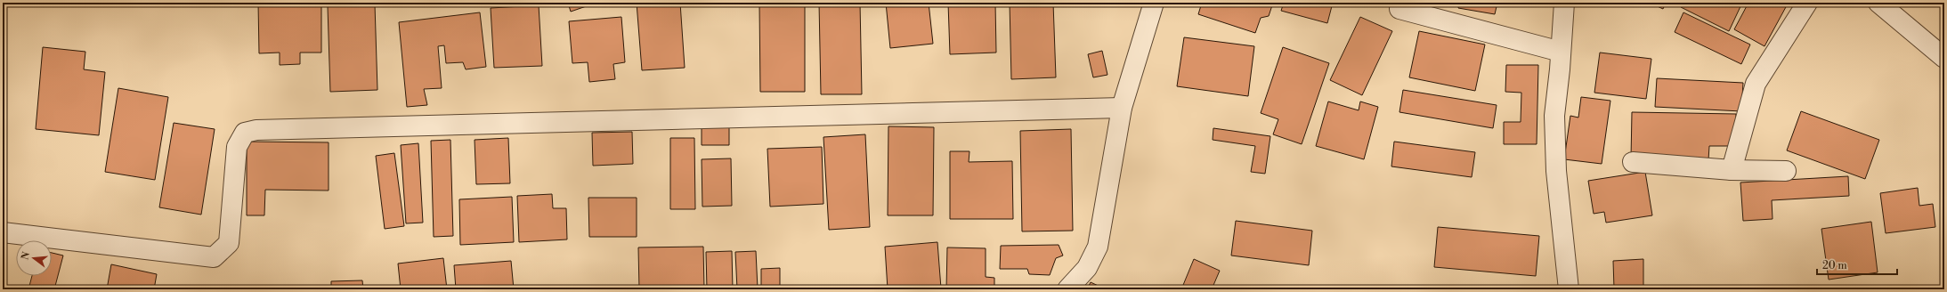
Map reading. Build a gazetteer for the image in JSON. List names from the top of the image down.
{
  "scale_bar": "20 m",
  "north": "left"
}
